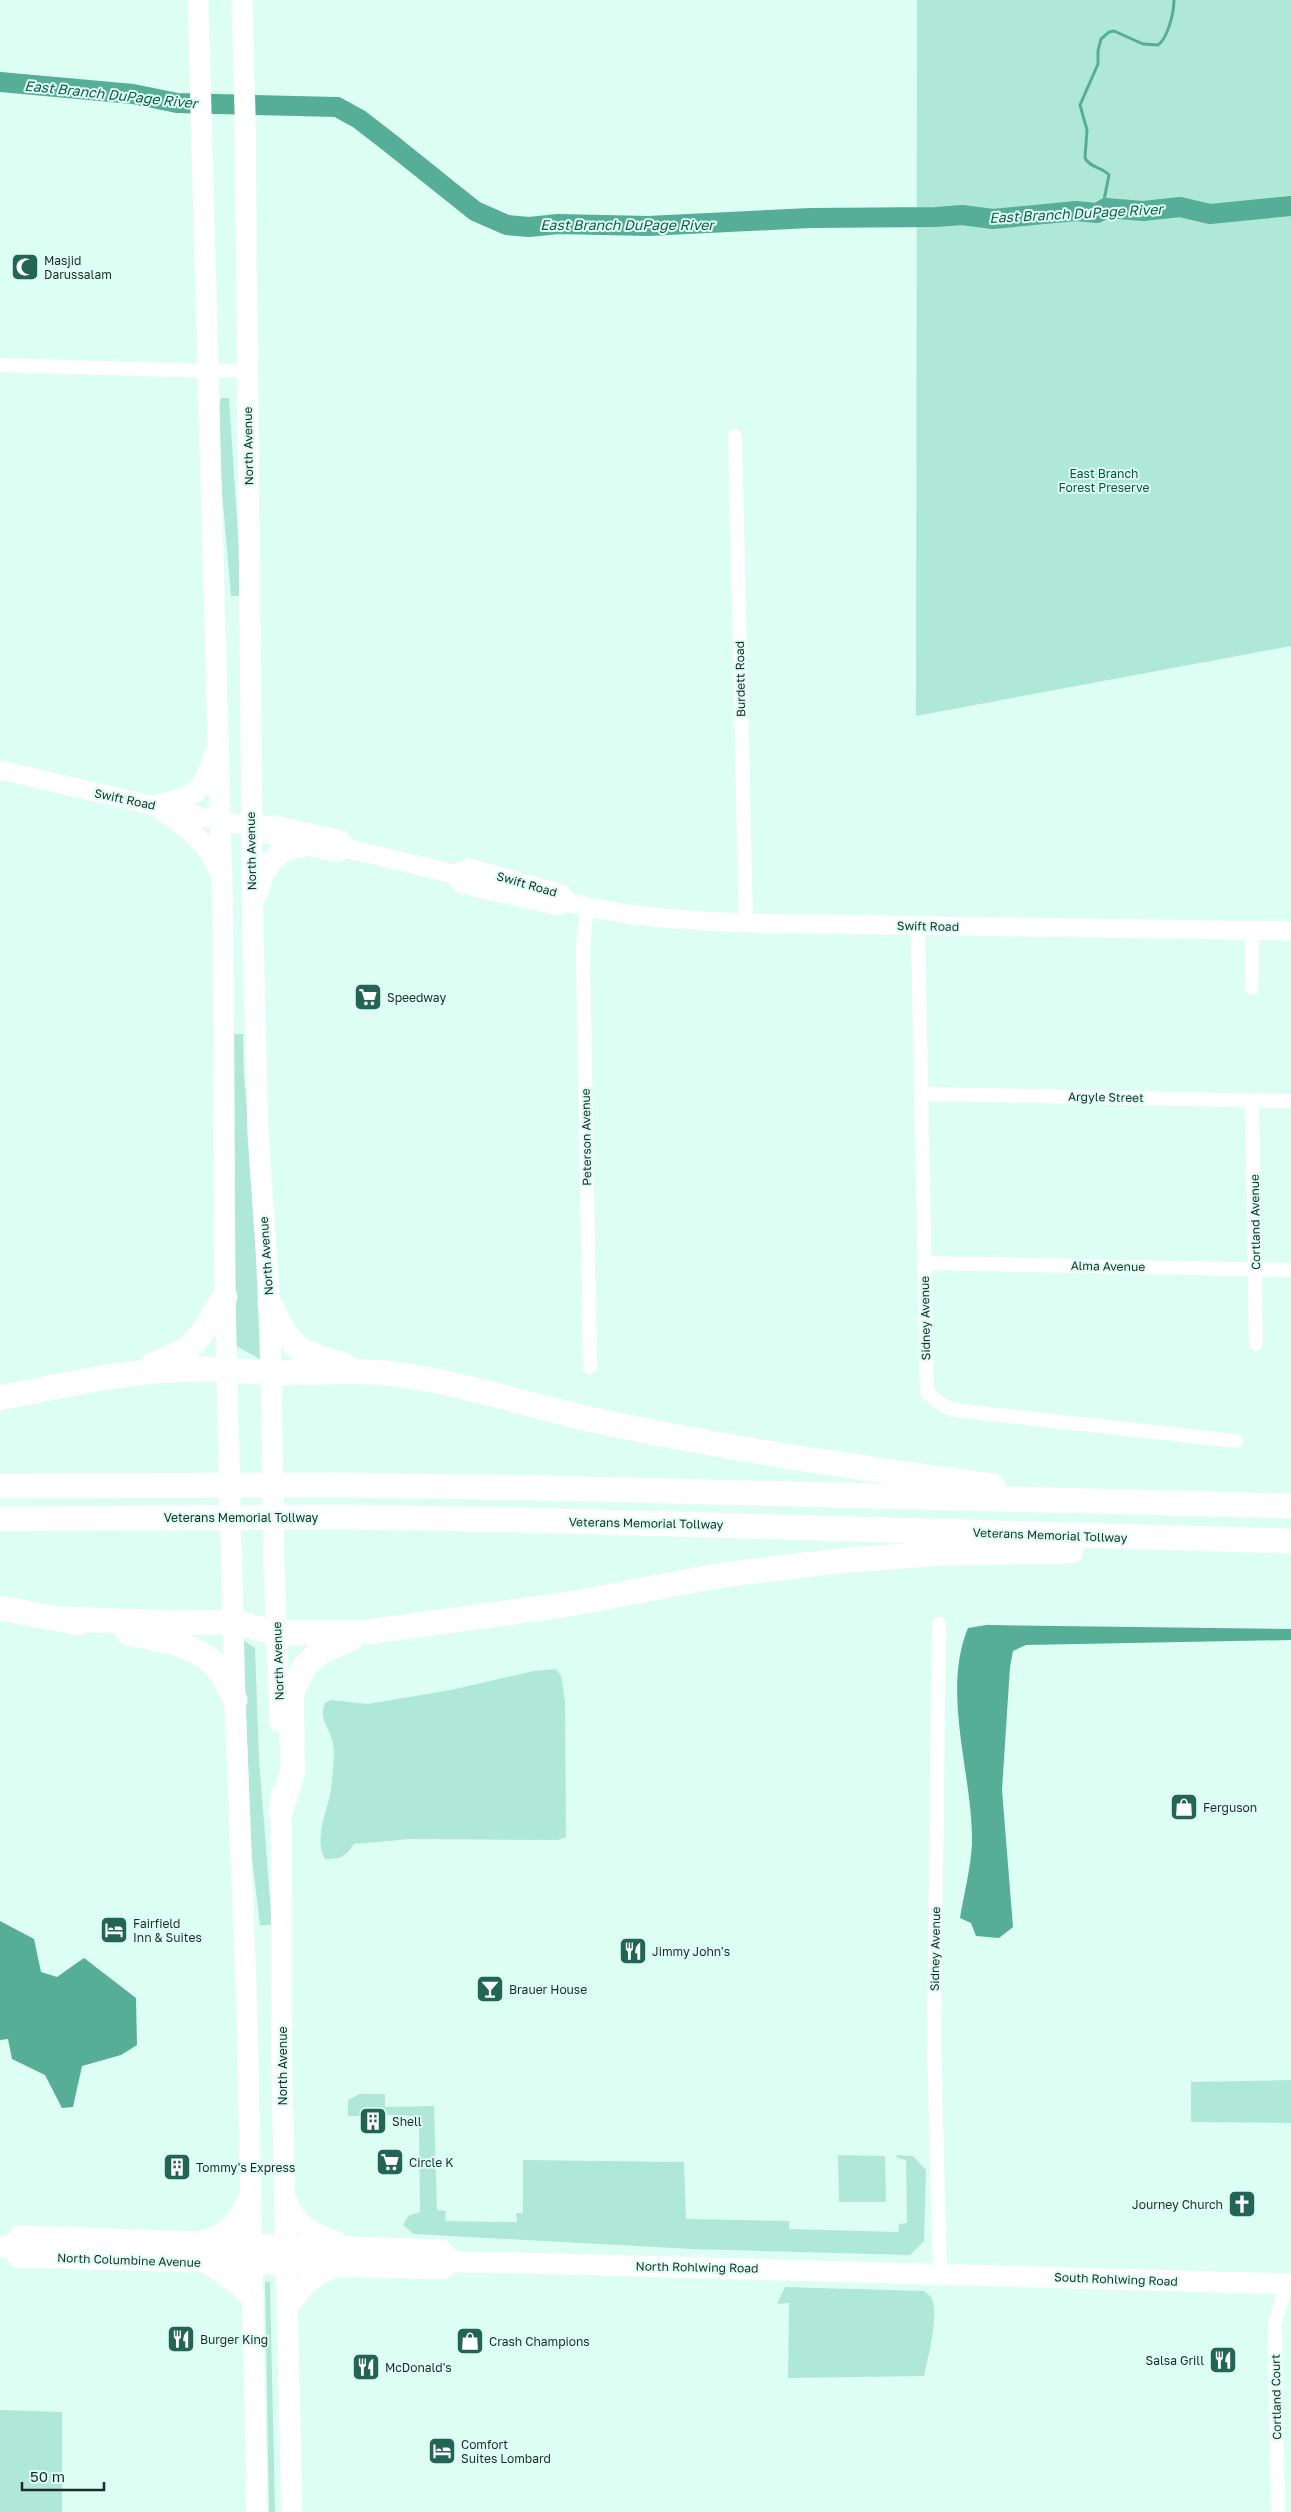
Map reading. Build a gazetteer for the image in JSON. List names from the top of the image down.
{
  "streets": {
    "highway": ["Veterans Memorial Tollway"],
    "main road": [
      "North Avenue",
      "North Columbine Avenue",
      "North Rohlwing Road",
      "South Rohlwing Road"
    ],
    "street": [
      "Burdett Road",
      "Swift Road",
      "Argyle Street",
      "Peterson Avenue",
      "Cortland Avenue",
      "Alma Avenue",
      "Sidney Avenue",
      "Cortland Court"
    ]
  },
  "crossings": [
    ["North Avenue", "Swift Road"],
    ["North Avenue", "North Rohlwing Road"],
    ["Burdett Road", "Swift Road"],
    ["Swift Road", "Peterson Avenue"],
    ["Swift Road", "Sidney Avenue"],
    ["Argyle Street", "Cortland Avenue"],
    ["Argyle Street", "Sidney Avenue"],
    ["Cortland Avenue", "Alma Avenue"],
    ["Alma Avenue", "Sidney Avenue"],
    ["Sidney Avenue", "North Rohlwing Road"],
    ["Sidney Avenue", "South Rohlwing Road"],
    ["North Rohlwing Road", "South Rohlwing Road"],
    ["South Rohlwing Road", "Cortland Court"]
  ],
  "water": ["East Branch DuPage River"],
  "parks": ["East Branch Forest Preserve"],
  "places": {
    "mosque": ["Masjid Darussalam"],
    "supermarket": ["Speedway", "Circle K"],
    "shop": ["Ferguson", "Crash Champions"],
    "hotel": ["Fairfield Inn & Suites", "Comfort Suites Lombard"],
    "restaurant": [
      "Jimmy John's",
      "Burger King",
      "Salsa Grill",
      "McDonald's"
    ],
    "bar": ["Brauer House"],
    "building": ["Shell", "Tommy's Express"],
    "church": ["Journey Church"]
  },
  "scale_bar": "50 m"
}
